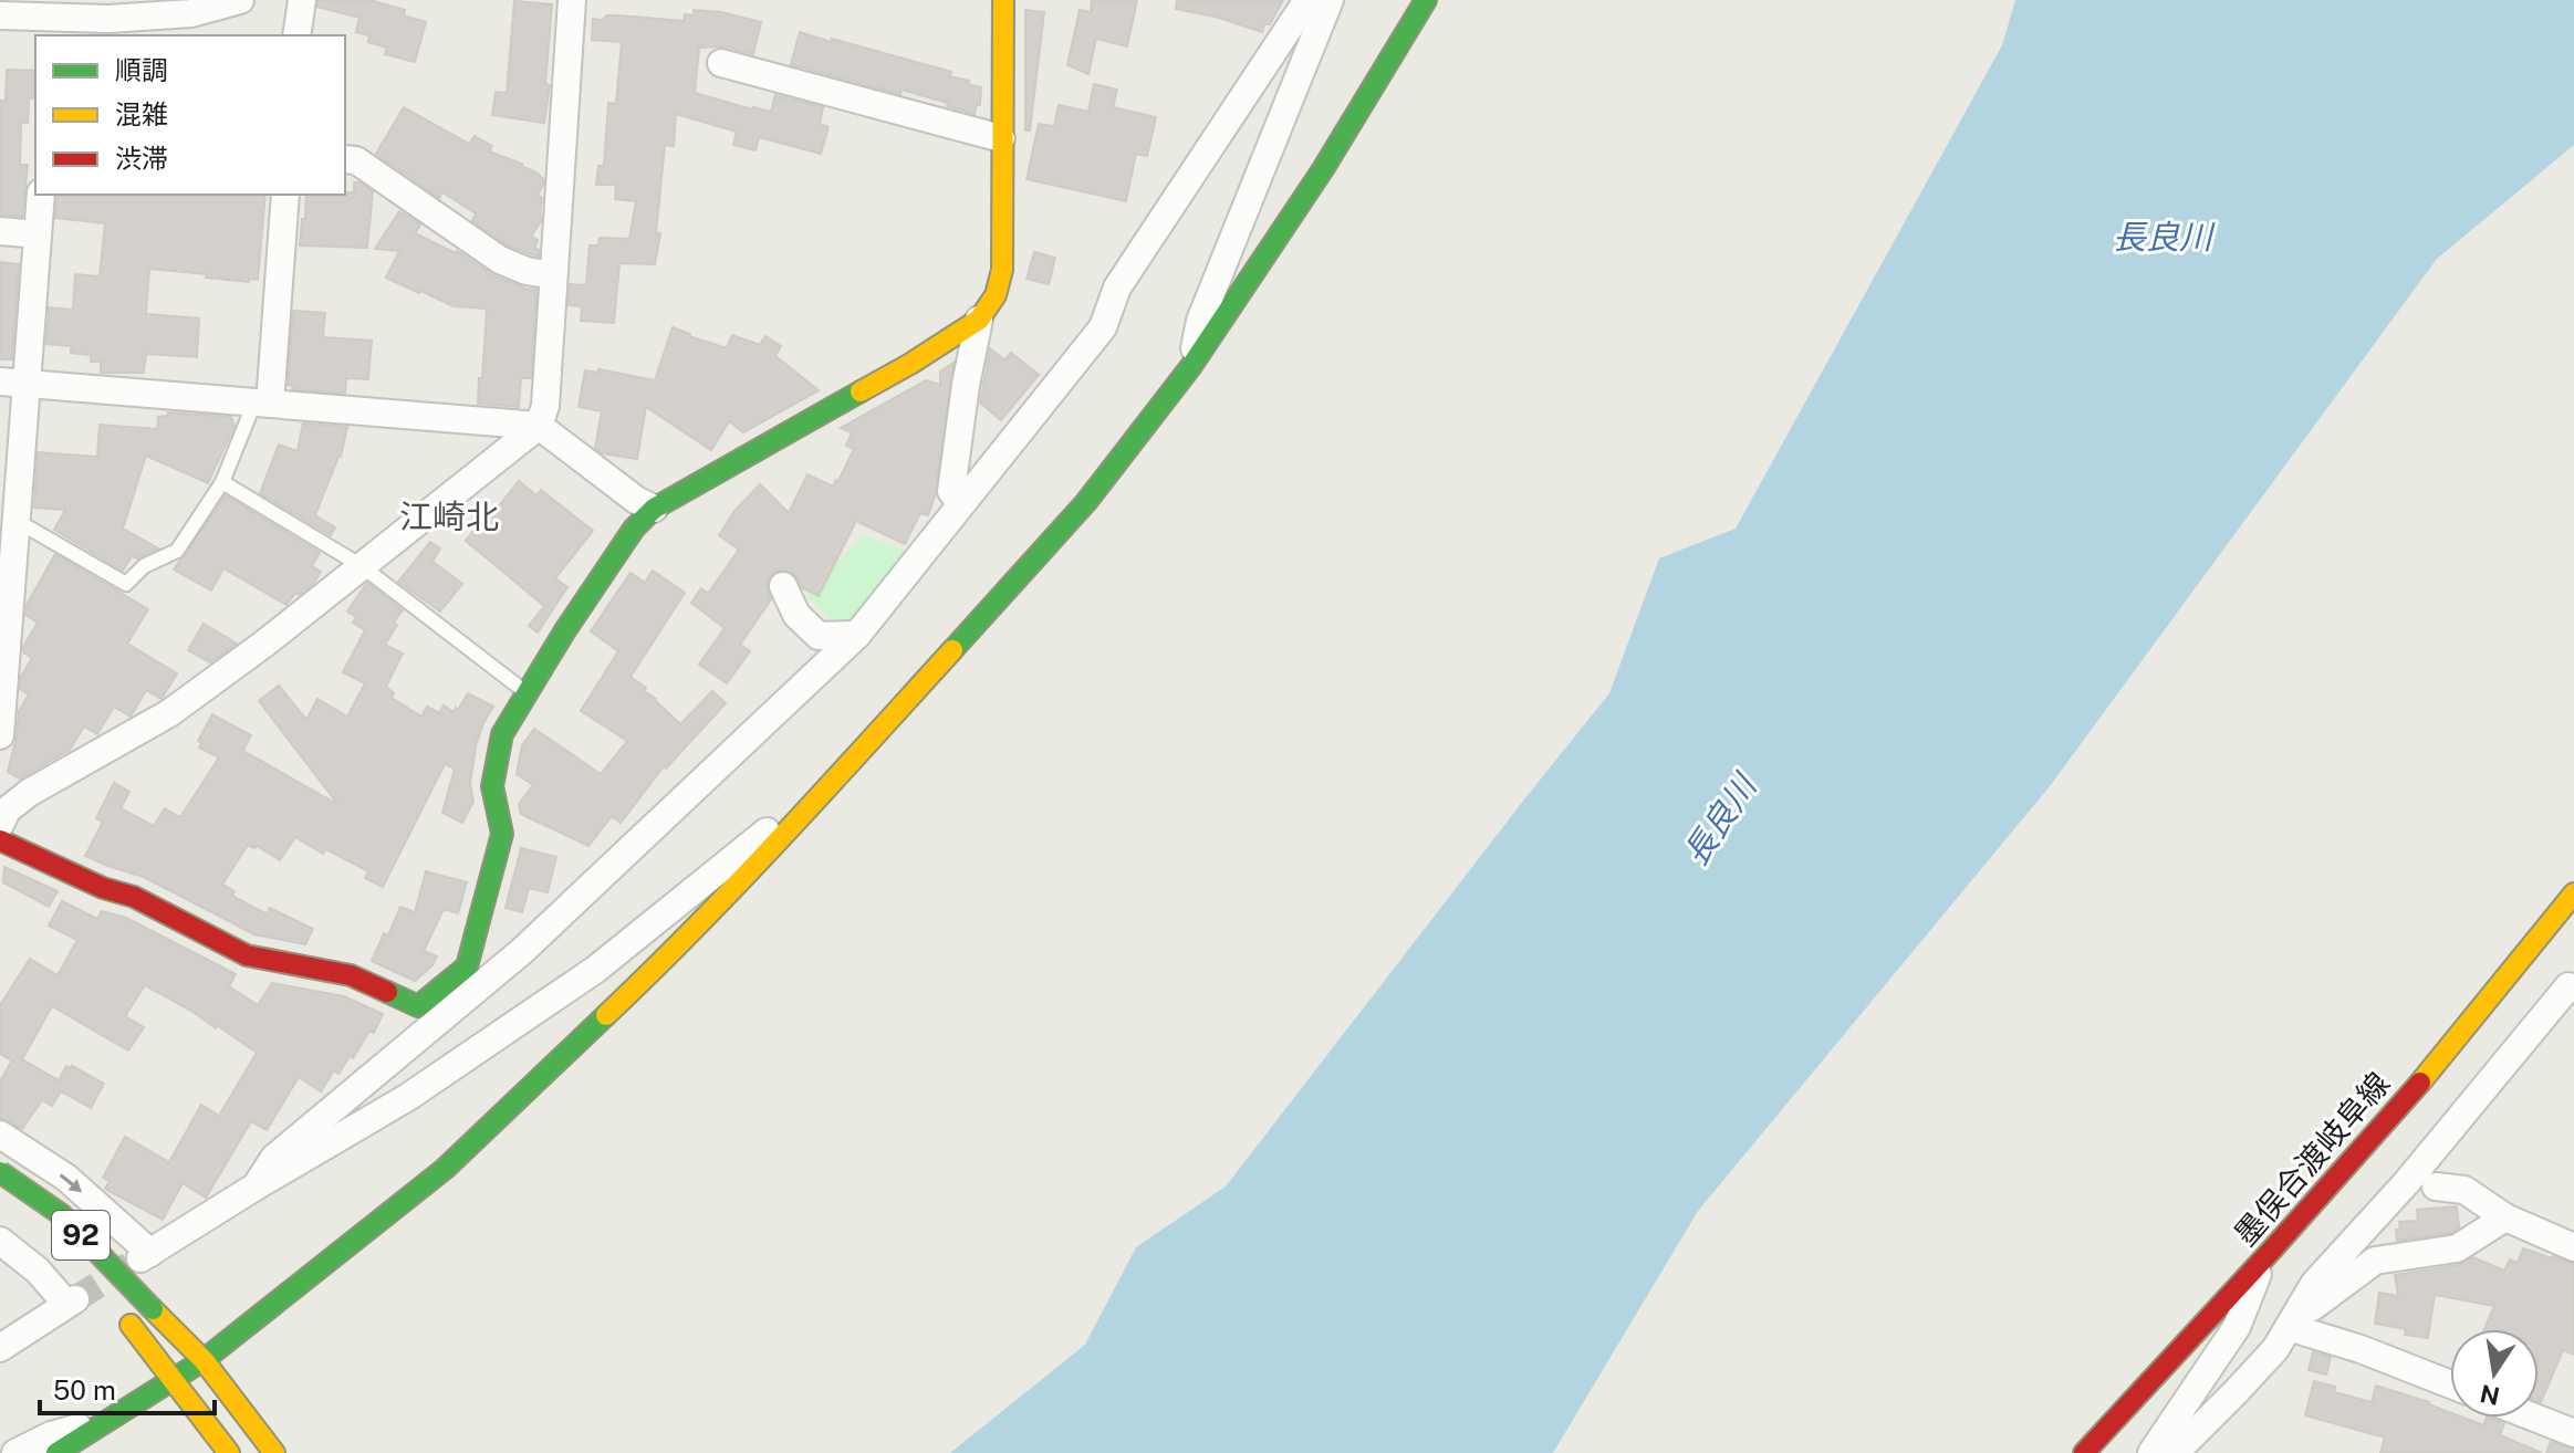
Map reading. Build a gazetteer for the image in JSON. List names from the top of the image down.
{
  "streets": {
    "street": ["墨俣合渡岐阜線", "92"]
  },
  "districts": ["江崎北"],
  "water": ["長良川"],
  "legend": ["順調", "混雑", "渋滞"],
  "scale_bar": "50 m",
  "north": "bottom"
}
